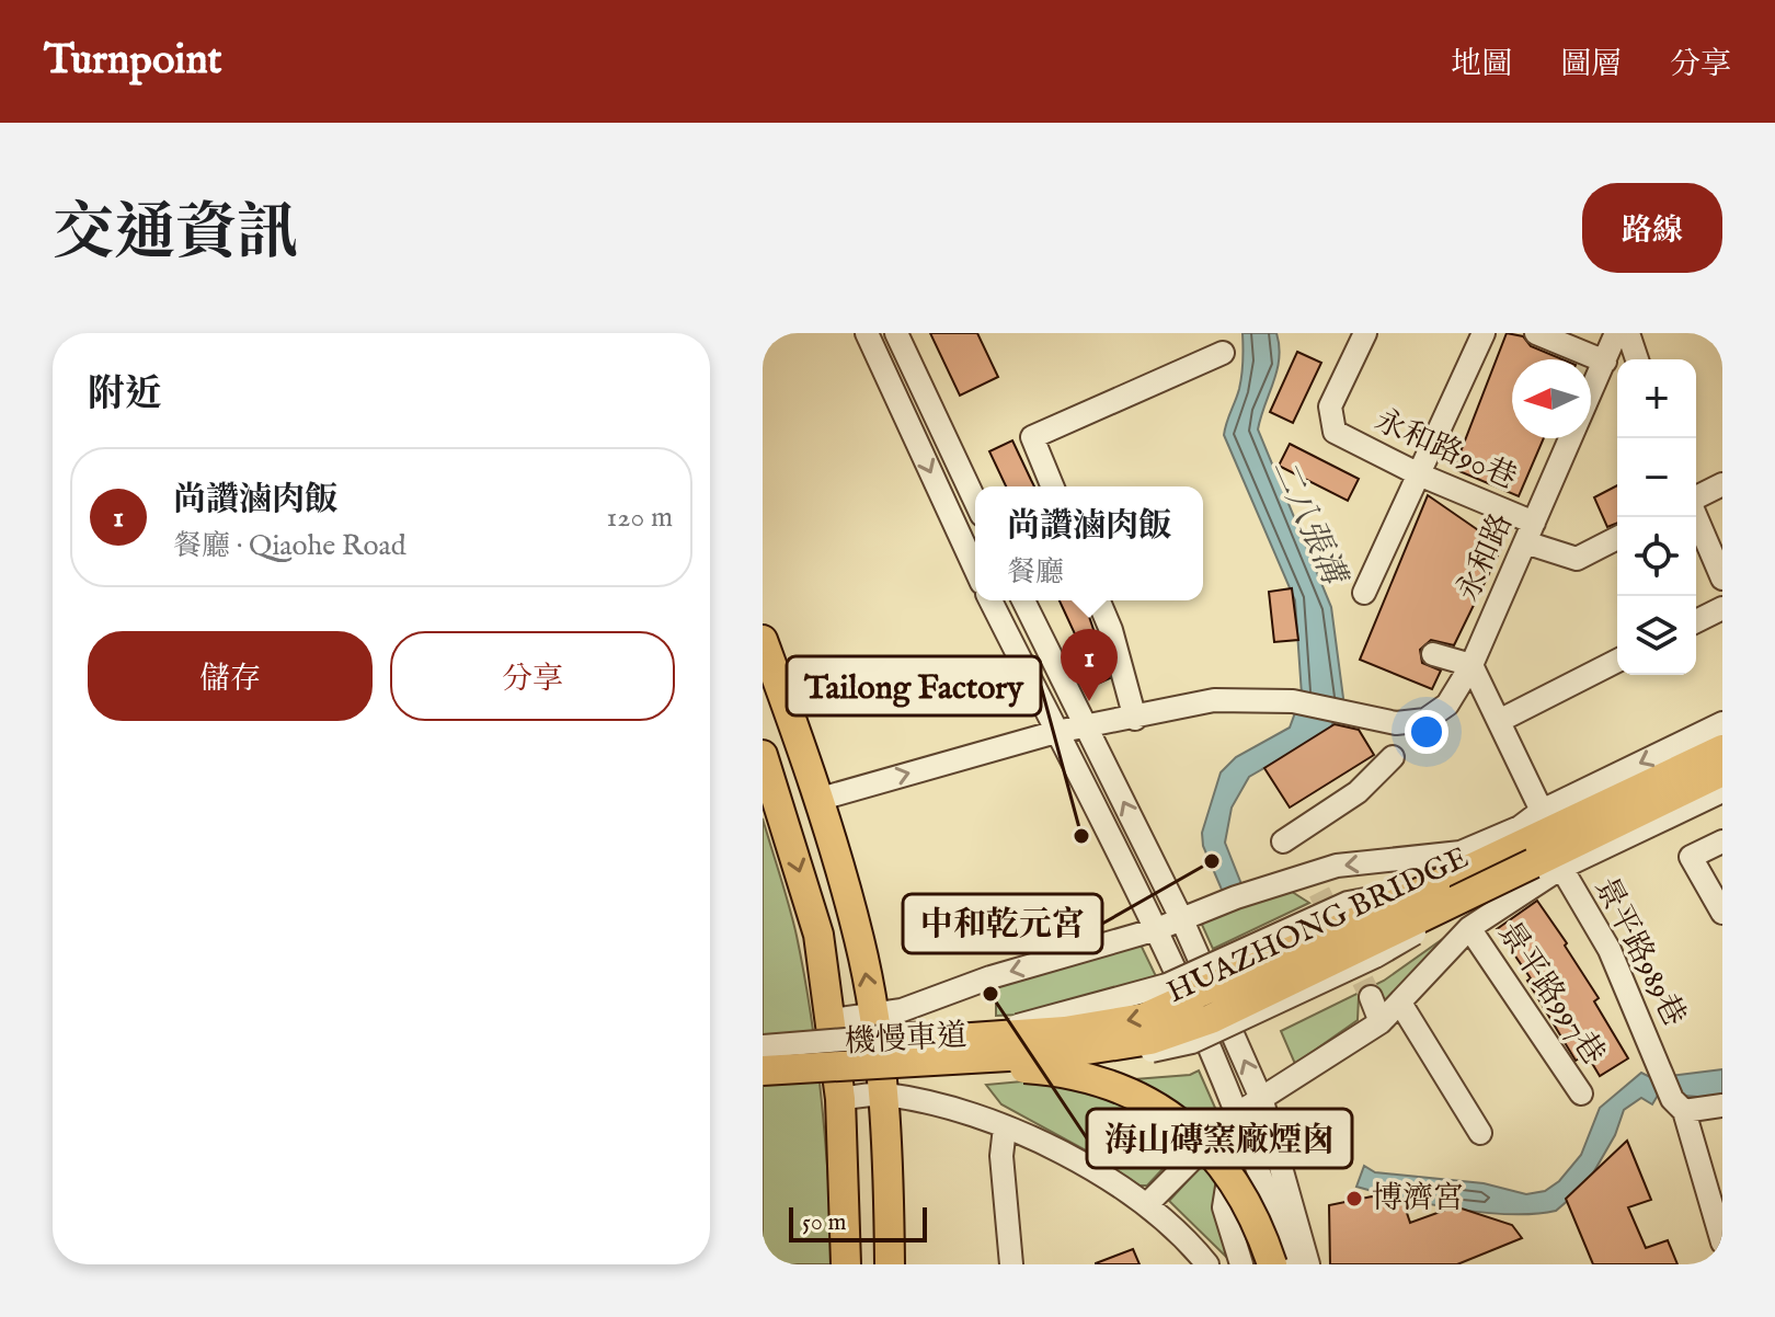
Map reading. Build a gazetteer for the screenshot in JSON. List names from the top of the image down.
{
  "streets": {
    "main road": ["HUAZHONG BRIDGE"],
    "street": [
      "永和路90巷",
      "永和路",
      "景平路989巷",
      "景平路997巷",
      "機慢車道"
    ]
  },
  "crossings": [
    ["永和路90巷", "永和路"],
    ["HUAZHONG BRIDGE", "景平路989巷"],
    ["HUAZHONG BRIDGE", "機慢車道"],
    ["景平路989巷", "機慢車道"]
  ],
  "water": ["二八張溝"],
  "places": [
    "Tailong Factory",
    "中和乾元宮",
    "海山磚窯廠煙囪",
    "博濟宮"
  ],
  "scale_bar": "50 m",
  "north": "left",
  "page": {
    "header": "Turnpoint",
    "nav": ["地圖", "圖層", "分享"],
    "title": "交通資訊",
    "buttons": [
      "路線",
      ["儲存", "分享"]
    ],
    "heading": "附近",
    "map_buttons": ["+", "−"],
    "list": [
      {
        "mark": "1",
        "name": "尚讚滷肉飯",
        "note": "餐廳 · Qiaohe Road",
        "value": "120 m"
      }
    ],
    "popup": ["尚讚滷肉飯", "餐廳"],
    "pins": "1",
    "scale": "50 m"
  }
}
